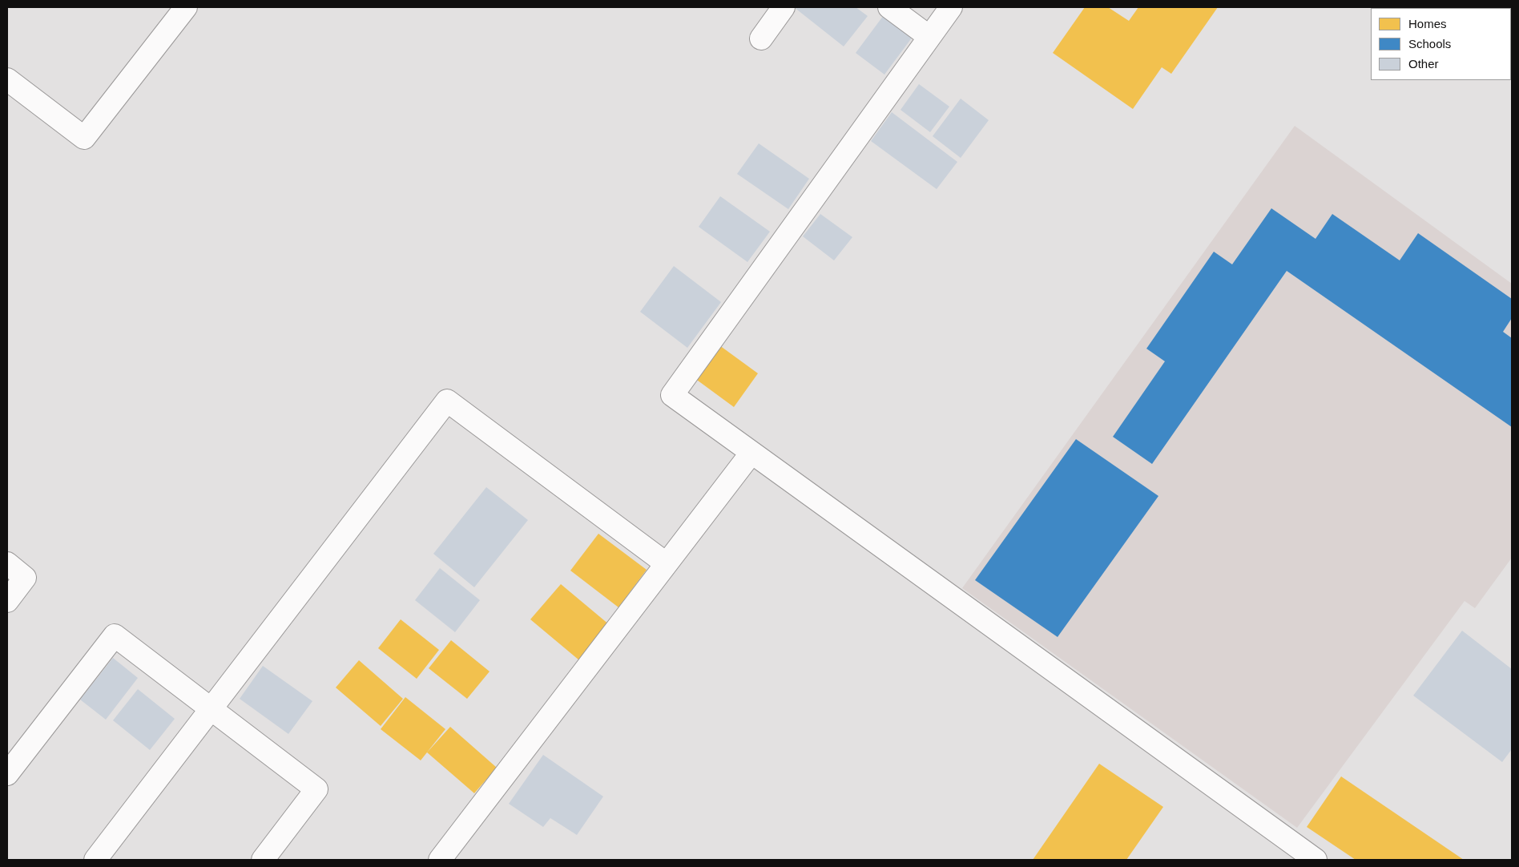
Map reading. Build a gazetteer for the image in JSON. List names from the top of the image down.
{
  "legend": ["Homes", "Schools", "Other"]
}
